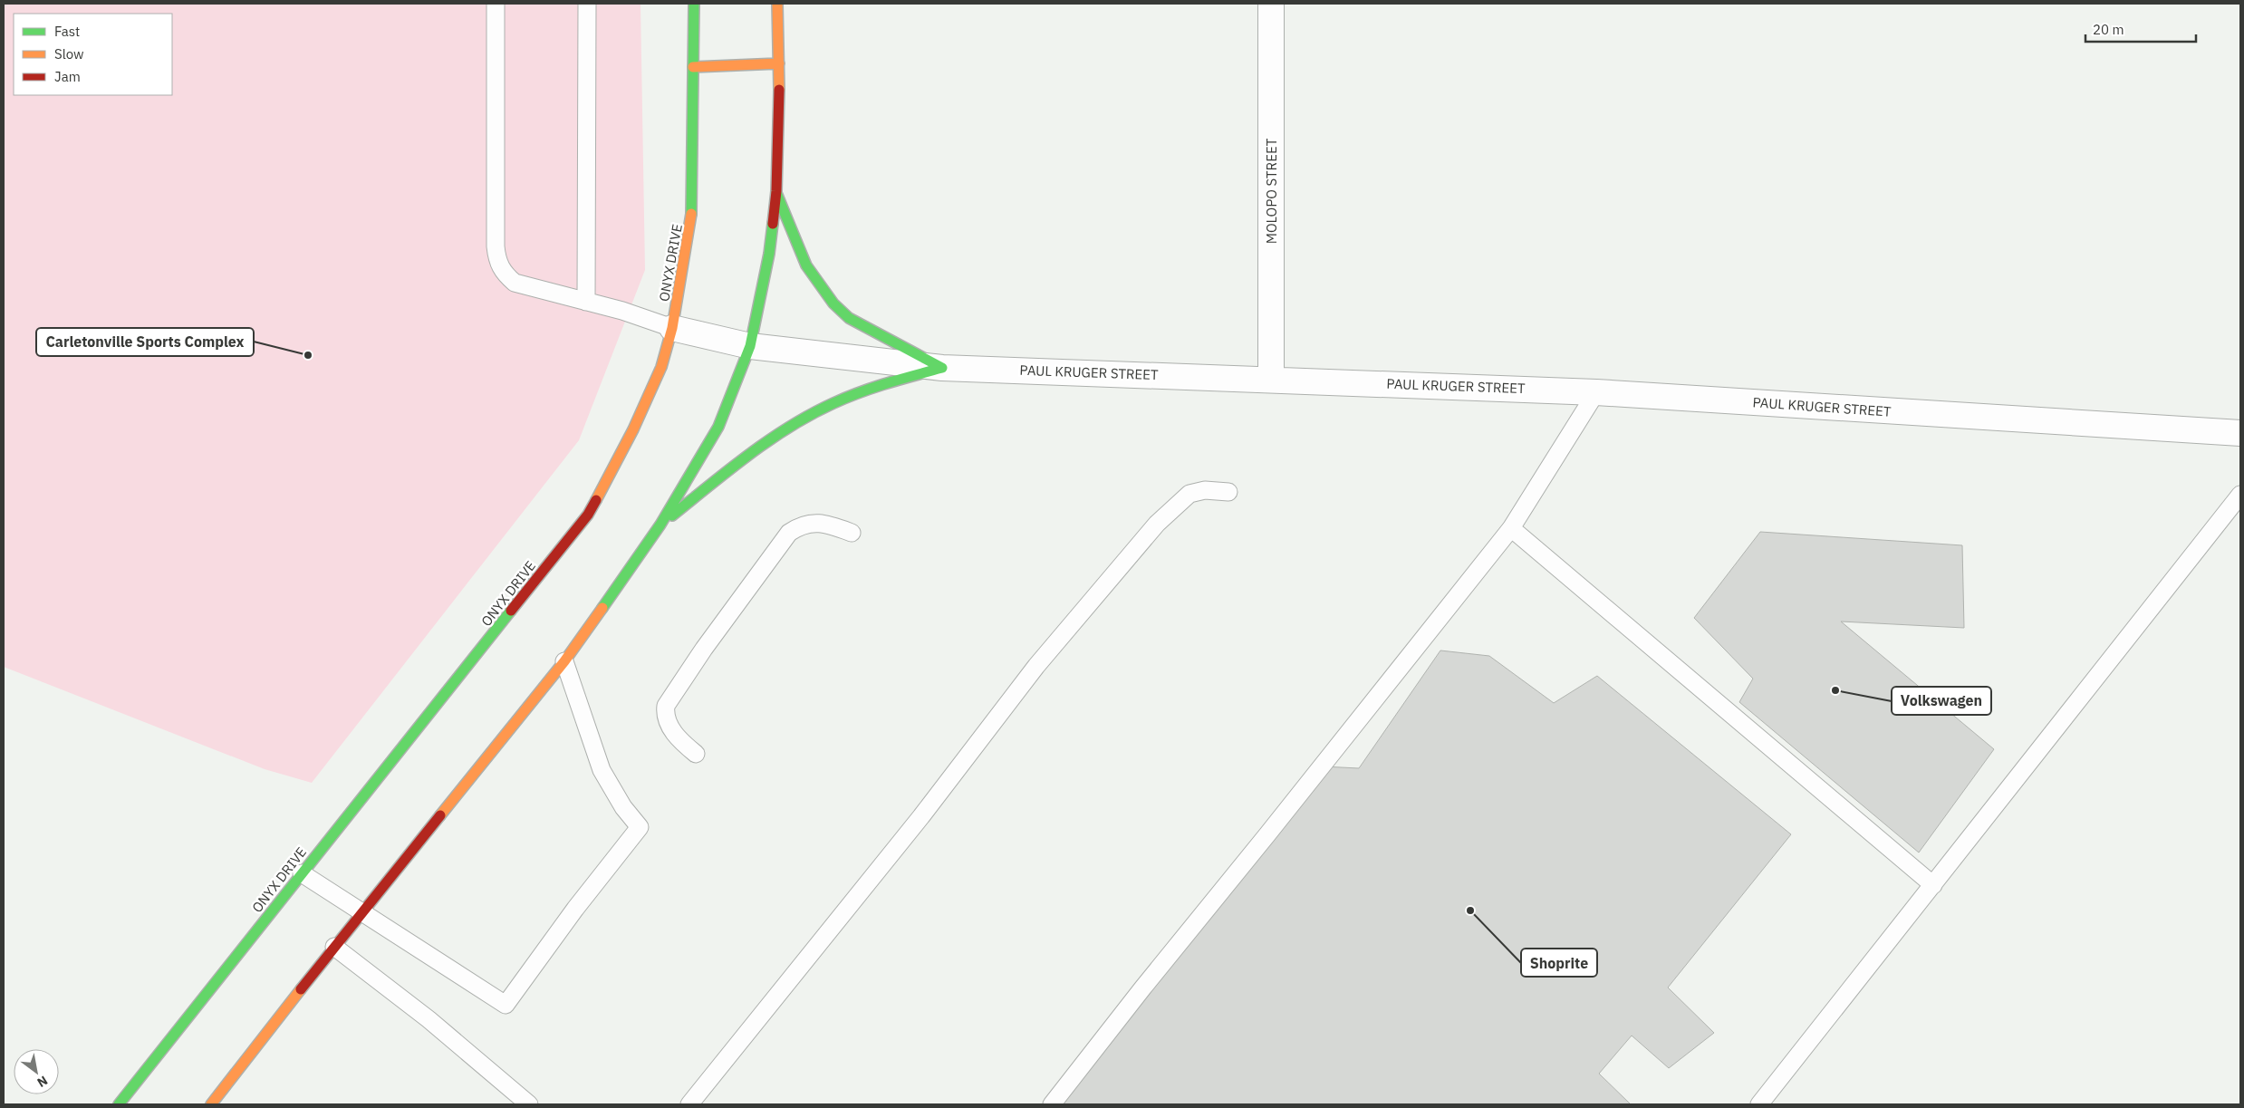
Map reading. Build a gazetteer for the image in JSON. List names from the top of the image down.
{
  "streets": {
    "street": ["MOLOPO STREET", "ONYX DRIVE", "PAUL KRUGER STREET"]
  },
  "crossings": [
    ["MOLOPO STREET", "PAUL KRUGER STREET"],
    ["ONYX DRIVE", "PAUL KRUGER STREET"]
  ],
  "places": ["Carletonville Sports Complex", "Volkswagen", "Shoprite"],
  "legend": ["Fast", "Slow", "Jam"],
  "scale_bar": "20 m",
  "north": "bottom right"
}
